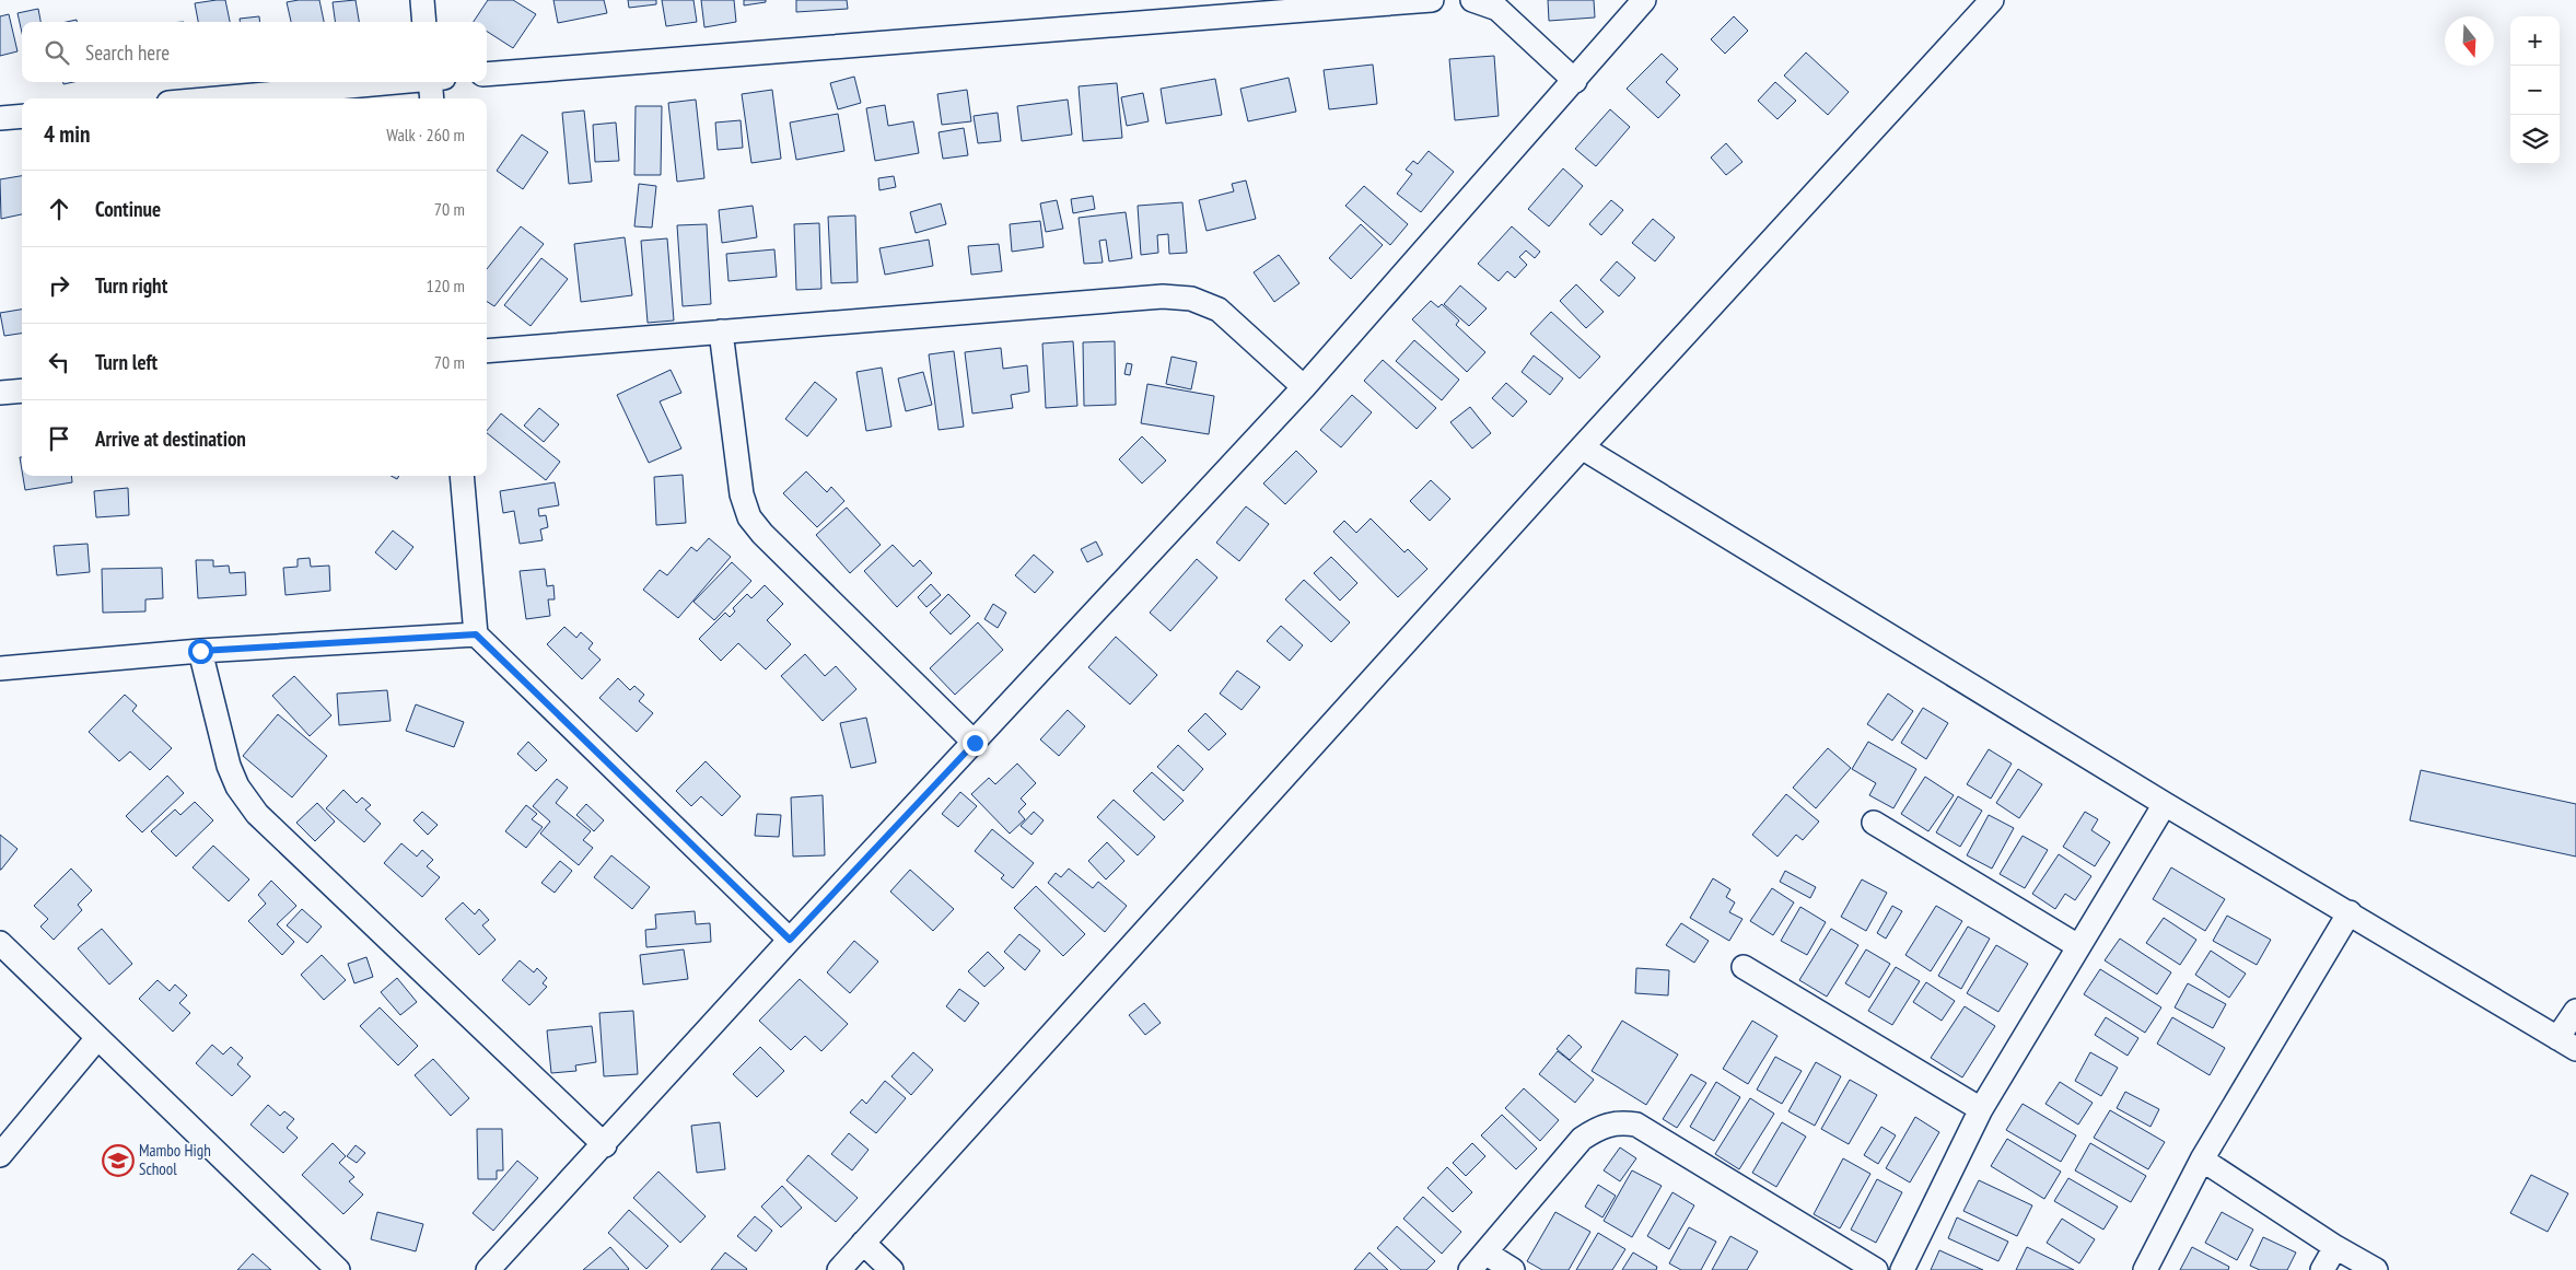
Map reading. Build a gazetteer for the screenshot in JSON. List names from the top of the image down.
{
  "places": {
    "school or university": ["Mambo High School"]
  },
  "north": "bottom",
  "page": {
    "map_buttons": ["+", "−"],
    "search": "Search here",
    "heading": ["4 min", "Walk · 260 m"],
    "list": [
      ["Continue", "70 m"],
      ["Turn right", "120 m"],
      ["Turn left", "70 m"],
      "Arrive at destination"
    ]
  }
}
